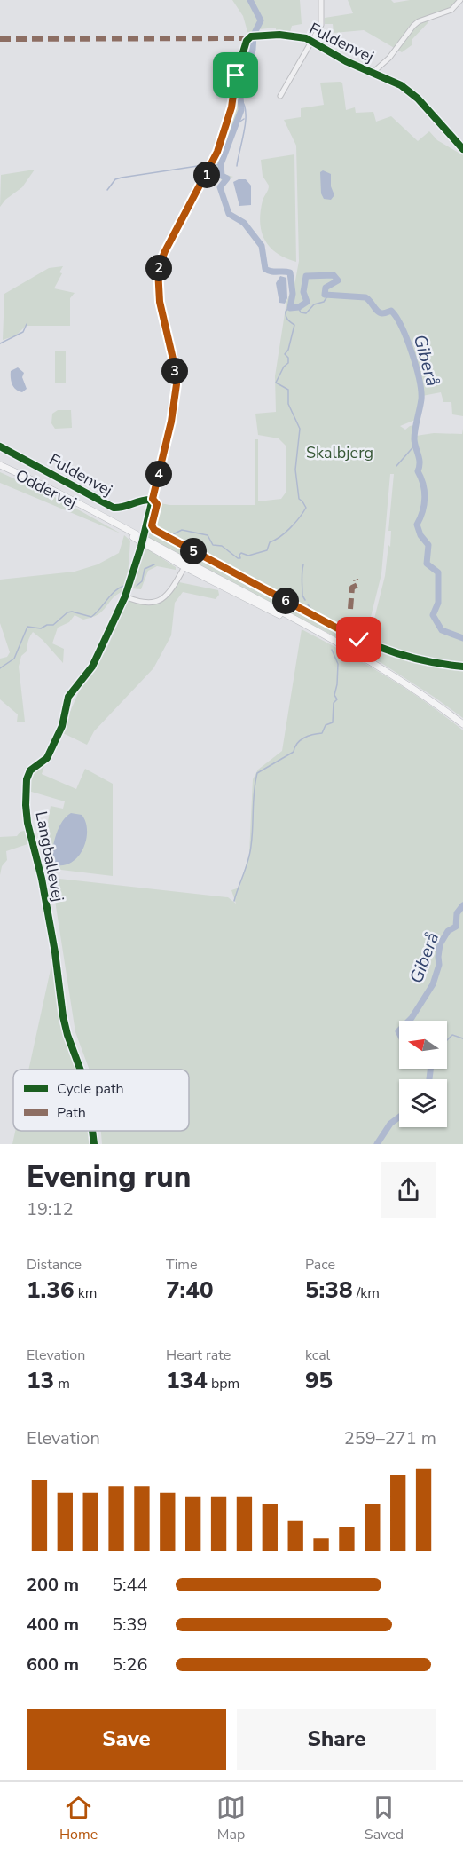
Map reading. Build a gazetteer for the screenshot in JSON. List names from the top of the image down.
{
  "streets": {
    "main road": ["Oddervej"],
    "street": ["Fuldenvej", "Langballevej"]
  },
  "water": ["Giberå"],
  "parks": ["Skalbjerg"],
  "legend": ["Cycle path", "Path"],
  "north": "left",
  "page": {
    "pins": [
      "1",
      "2",
      "3",
      "4",
      "5",
      "6"
    ],
    "heading": ["Evening run", "19:12"],
    "stats": [
      ["Distance", "1.36 km"],
      ["Time", "7:40"],
      ["Pace", "5:38 /km"],
      ["Elevation", "13 m"],
      ["Heart rate", "134 bpm"],
      ["kcal", "95"]
    ],
    "chart": ["Elevation", "259–271 m"],
    "list": [
      {
        "name": "200 m",
        "note": "5:44"
      },
      {
        "name": "400 m",
        "note": "5:39"
      },
      {
        "name": "600 m",
        "note": "5:26"
      }
    ],
    "buttons": ["Save", "Share"],
    "tabs": ["Home", "Map", "Saved"]
  }
}
